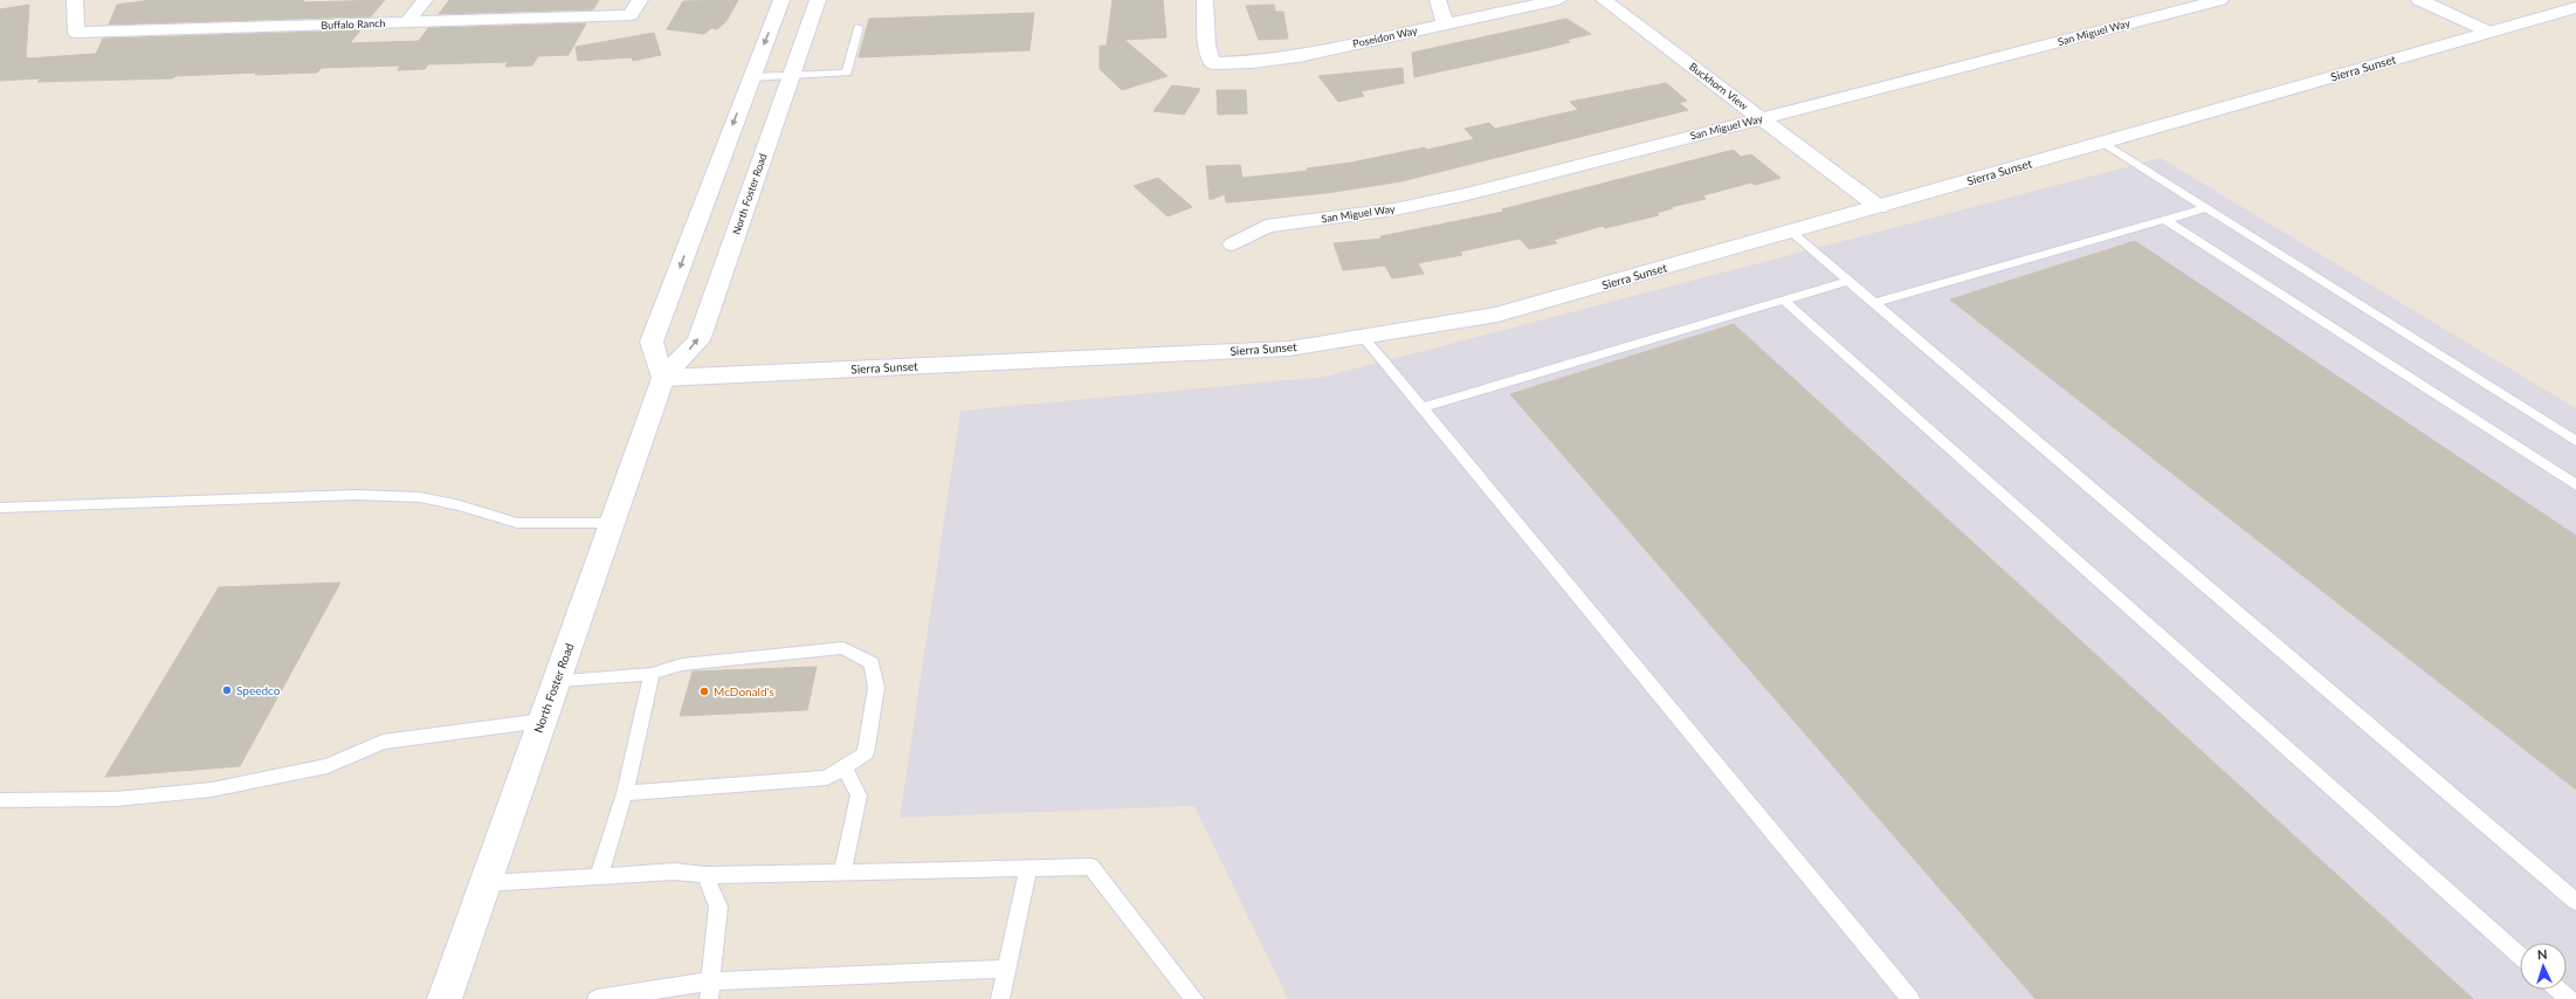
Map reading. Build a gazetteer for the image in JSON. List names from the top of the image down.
{
  "streets": {
    "street": [
      "Buffalo Ranch",
      "San Miguel Way",
      "Poseidon Way",
      "Sierra Sunset",
      "Buckhorn View",
      "North Foster Road"
    ]
  },
  "crossings": [
    ["San Miguel Way", "Buckhorn View"],
    ["Sierra Sunset", "Buckhorn View"],
    ["Sierra Sunset", "North Foster Road"]
  ],
  "places": ["Speedco", "McDonald's"],
  "north": "top"
}
